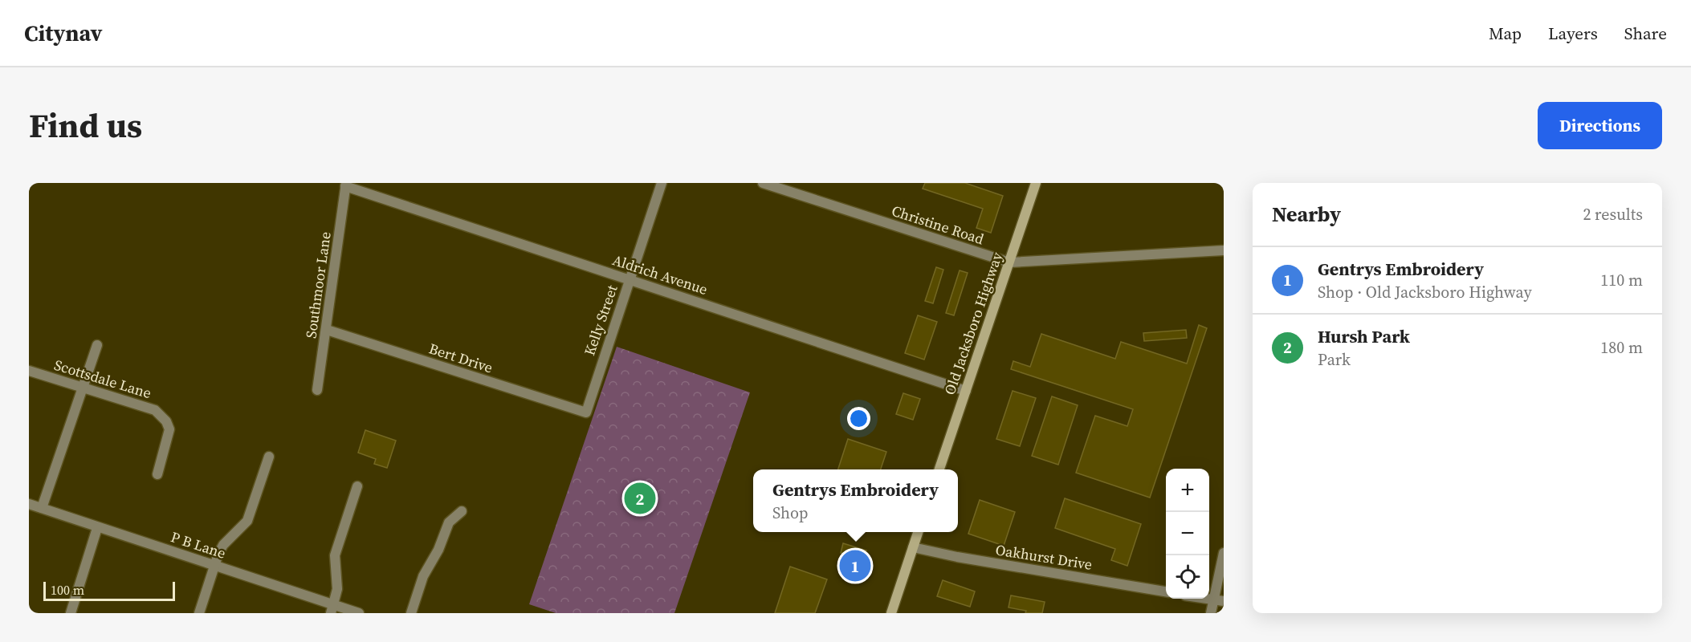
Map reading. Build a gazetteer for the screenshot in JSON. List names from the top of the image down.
{
  "streets": {
    "main road": ["Old Jacksboro Highway"],
    "street": [
      "Christine Road",
      "Aldrich Avenue",
      "Southmoor Lane",
      "Kelly Street",
      "Bert Drive",
      "Scottsdale Lane",
      "P B Lane",
      "Oakhurst Drive"
    ]
  },
  "crossings": [
    ["Christine Road", "Old Jacksboro Highway"],
    ["Aldrich Avenue", "Southmoor Lane"],
    ["Aldrich Avenue", "Kelly Street"],
    ["Aldrich Avenue", "Old Jacksboro Highway"],
    ["Southmoor Lane", "Bert Drive"],
    ["Kelly Street", "Bert Drive"]
  ],
  "scale_bar": "100 m",
  "page": {
    "header": "Citynav",
    "nav": ["Map", "Layers", "Share"],
    "title": "Find us",
    "buttons": "Directions",
    "heading": ["Nearby", "2 results"],
    "list": [
      {
        "mark": "1",
        "name": "Gentrys Embroidery",
        "note": "Shop · Old Jacksboro Highway",
        "value": "110 m"
      },
      {
        "mark": "2",
        "name": "Hursh Park",
        "note": "Park",
        "value": "180 m"
      }
    ],
    "map_buttons": ["+", "−"],
    "popup": ["Gentrys Embroidery", "Shop"],
    "pins": ["2", "1"],
    "scale": "100 m"
  }
}
